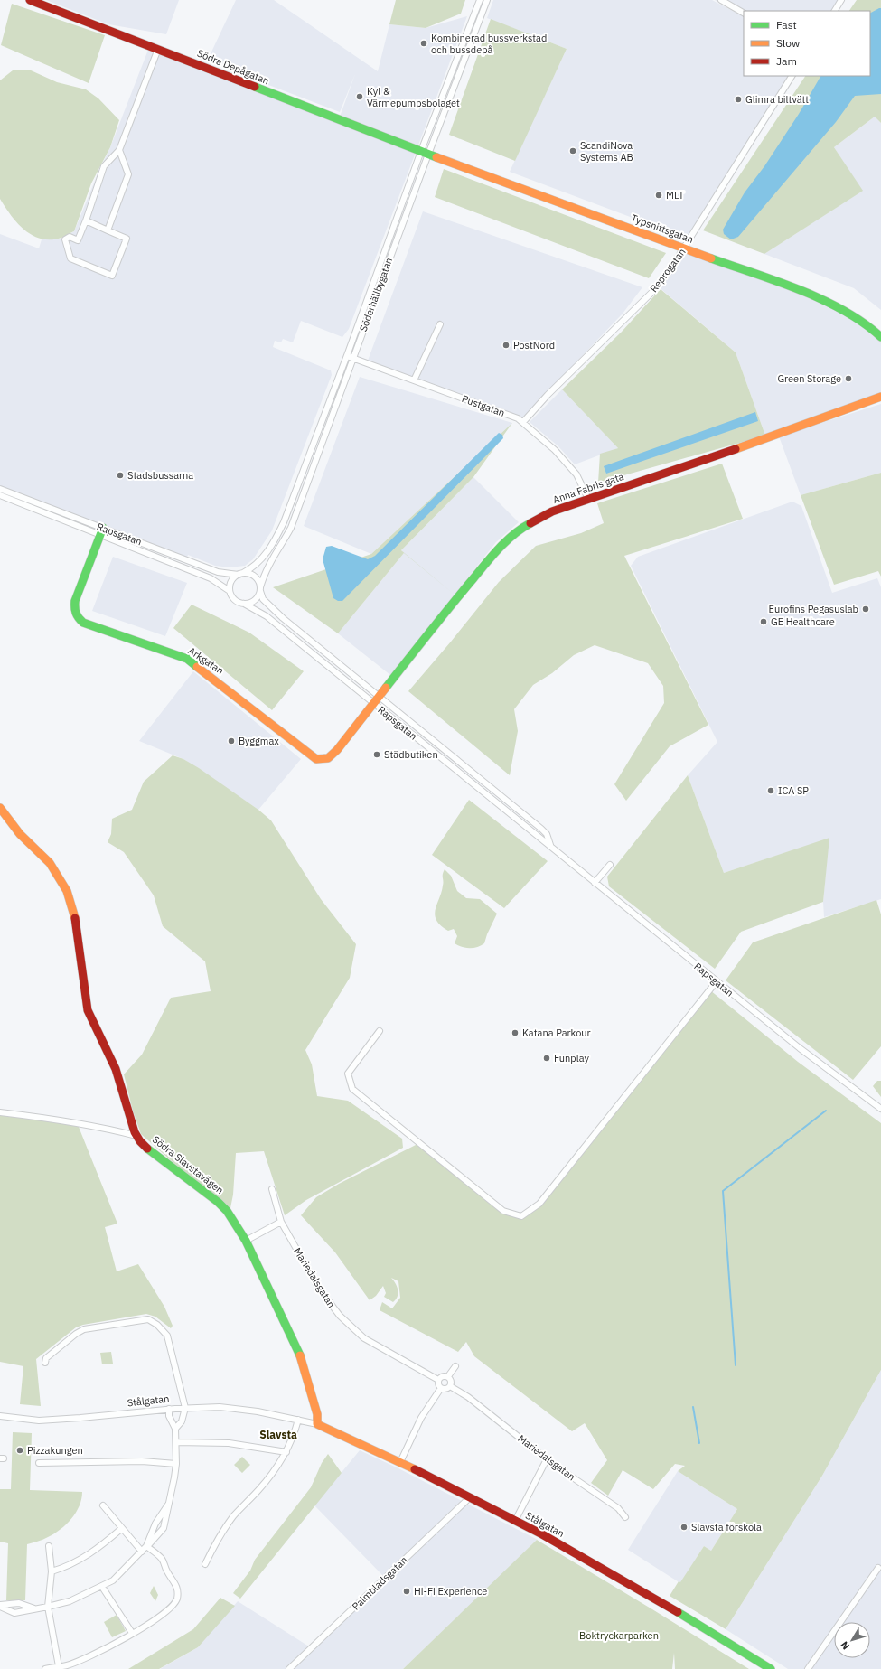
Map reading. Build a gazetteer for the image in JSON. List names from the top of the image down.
{
  "streets": {
    "street": [
      "Södra Depågatan",
      "Typsnittsgatan",
      "Reprogatan",
      "Söderhällbygatan",
      "Pustgatan",
      "Anna Fabris gata",
      "Rapsgatan",
      "Arkgatan",
      "Södra Slavstavägen",
      "Mariedalsgatan",
      "Stålgatan",
      "Palmbladsgatan"
    ]
  },
  "crossings": [
    ["Södra Depågatan", "Typsnittsgatan"],
    ["Södra Depågatan", "Söderhällbygatan"],
    ["Typsnittsgatan", "Reprogatan"],
    ["Typsnittsgatan", "Söderhällbygatan"],
    ["Reprogatan", "Pustgatan"],
    ["Söderhällbygatan", "Pustgatan"],
    ["Söderhällbygatan", "Rapsgatan"],
    ["Pustgatan", "Anna Fabris gata"],
    ["Anna Fabris gata", "Rapsgatan"],
    ["Anna Fabris gata", "Arkgatan"],
    ["Rapsgatan", "Arkgatan"],
    ["Södra Slavstavägen", "Stålgatan"],
    ["Stålgatan", "Palmbladsgatan"]
  ],
  "districts": ["Slavsta"],
  "parks": ["Boktryckarparken"],
  "places": [
    "Kombinerad bussverkstad och bussdepå",
    "Kyl & Värmepumpsbolaget",
    "Glimra biltvätt",
    "ScandiNova Systems AB",
    "MLT",
    "PostNord",
    "Green Storage",
    "Stadsbussarna",
    "Eurofins Pegasuslab",
    "GE Healthcare",
    "Byggmax",
    "Städbutiken",
    "ICA SP",
    "Katana Parkour",
    "Funplay",
    "Pizzakungen",
    "Slavsta förskola",
    "Hi-Fi Experience"
  ],
  "legend": ["Fast", "Slow", "Jam"],
  "north": "bottom left"
}
